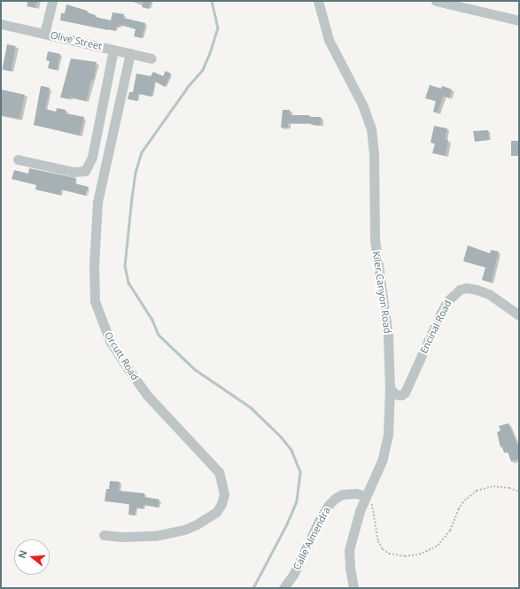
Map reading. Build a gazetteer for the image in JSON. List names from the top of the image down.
{
  "streets": {
    "street": [
      "Olive Street",
      "Kiler Canyon Road",
      "Encinal Road",
      "Orcutt Road",
      "Calle Almendra"
    ]
  },
  "crossings": [
    ["Olive Street", "Orcutt Road"],
    ["Kiler Canyon Road", "Encinal Road"],
    ["Kiler Canyon Road", "Calle Almendra"]
  ],
  "north": "left"
}
